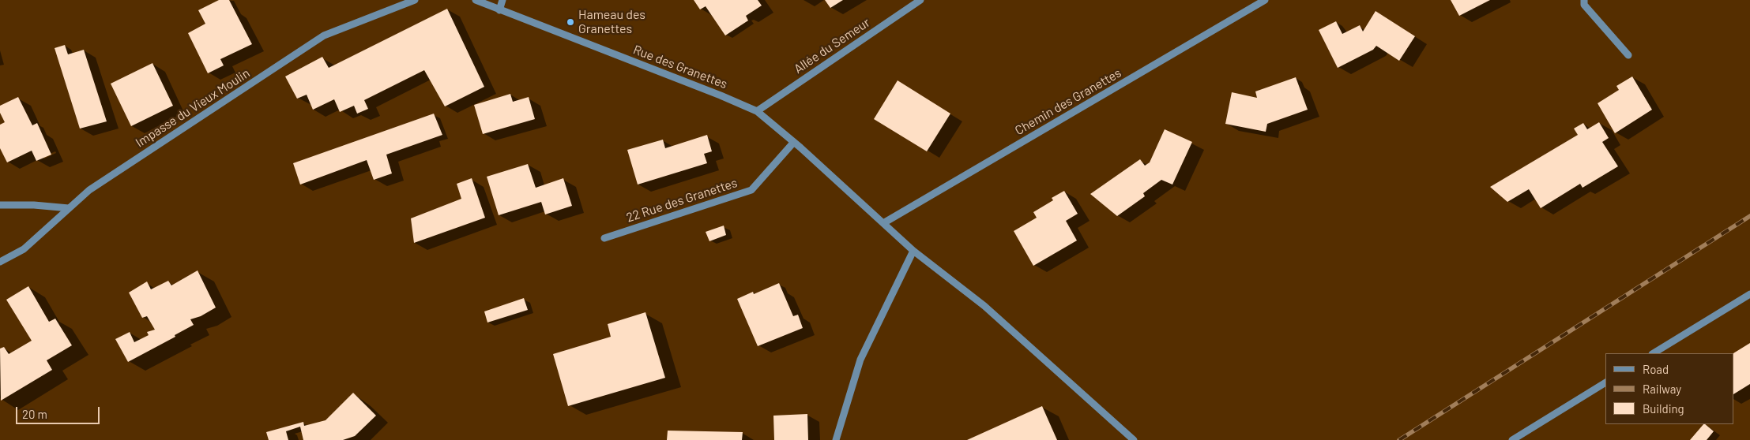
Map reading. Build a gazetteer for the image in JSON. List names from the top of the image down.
{
  "streets": {
    "street": [
      "Allée du Semeur",
      "Rue des Granettes",
      "Chemin des Granettes",
      "Impasse du Vieux Moulin",
      "22 Rue des Granettes"
    ]
  },
  "crossings": [
    ["Allée du Semeur", "Rue des Granettes"],
    ["Rue des Granettes", "Chemin des Granettes"],
    ["Rue des Granettes", "22 Rue des Granettes"]
  ],
  "places": ["Hameau des Granettes"],
  "legend": ["Road", "Railway", "Building"],
  "scale_bar": "20 m"
}
